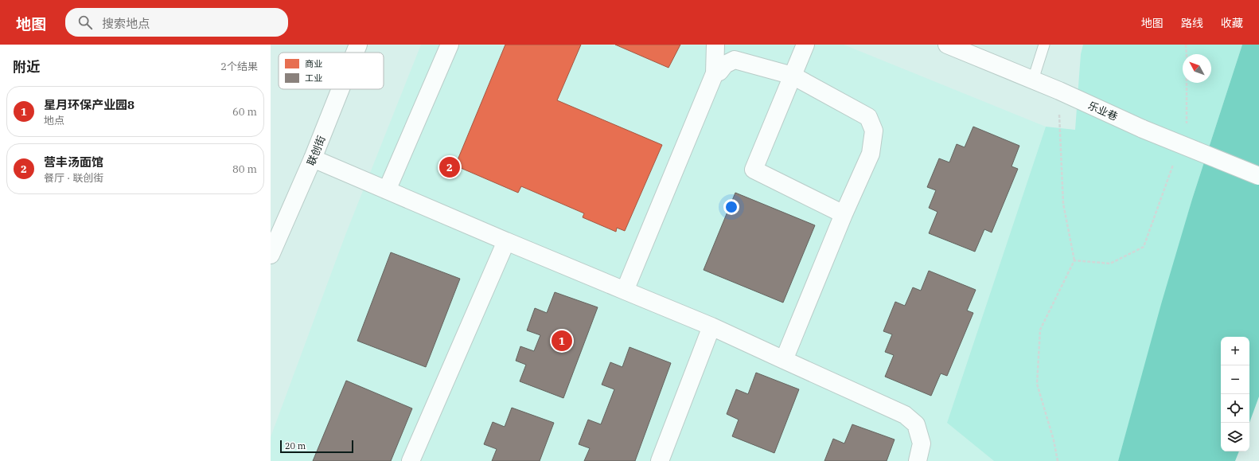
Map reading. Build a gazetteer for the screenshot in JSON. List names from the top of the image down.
{
  "streets": {
    "street": ["乐业巷", "联创街"]
  },
  "legend": ["商业", "工业"],
  "scale_bar": "20 m",
  "north": "top left",
  "page": {
    "header": "地图",
    "search": "搜索地点",
    "nav": ["地图", "路线", "收藏"],
    "heading": ["附近", "2个结果"],
    "list": [
      {
        "mark": "1",
        "name": "星月环保产业园8",
        "note": "地点",
        "value": "60 m"
      },
      {
        "mark": "2",
        "name": "营丰汤面馆",
        "note": "餐厅 · 联创街",
        "value": "80 m"
      }
    ],
    "pins": ["2", "1"],
    "map_buttons": ["+", "−"],
    "scale": "20 m"
  }
}
